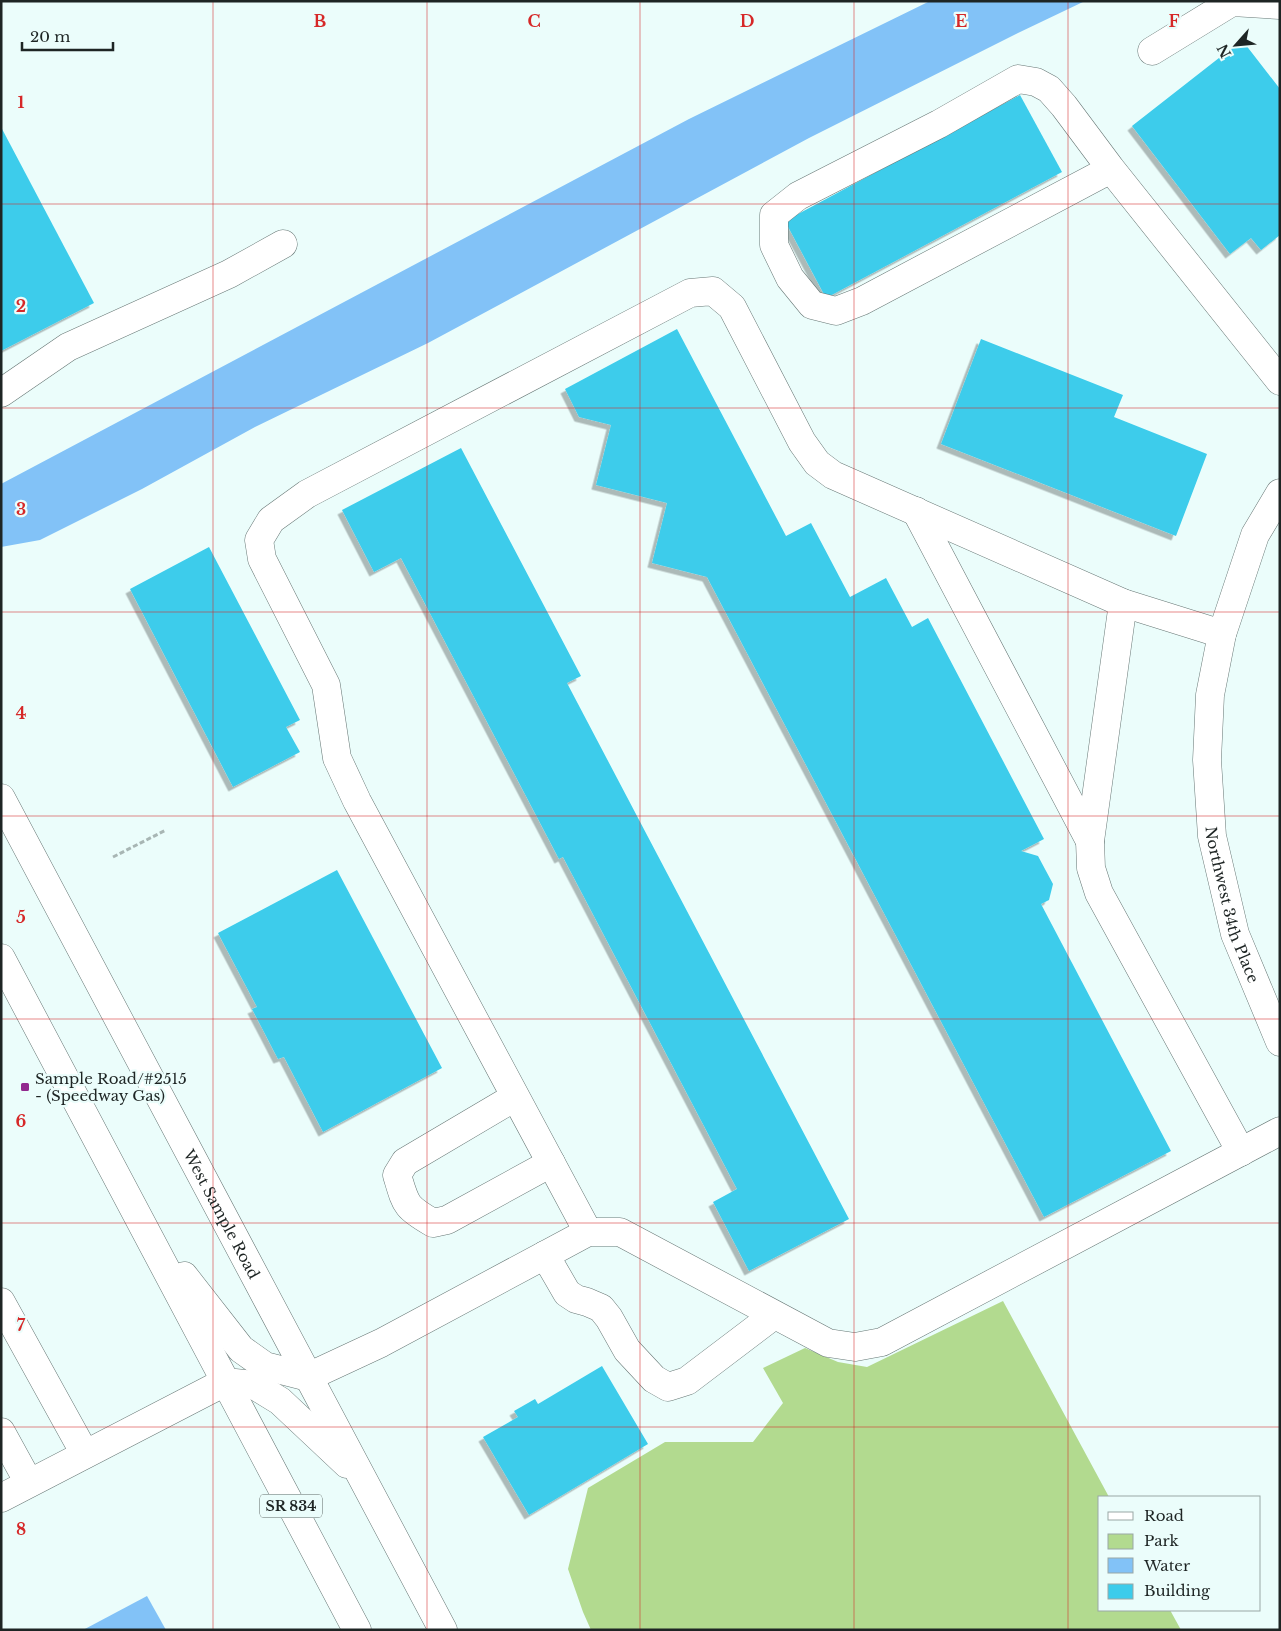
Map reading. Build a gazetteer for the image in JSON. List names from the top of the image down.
{
  "streets": {
    "main road": ["Northwest 34th Place", "West Sample Road", "SR 834"]
  },
  "places": {
    "transit": ["Sample Road/#2515 - (Speedway Gas)"]
  },
  "legend": [
    "Road",
    "Park",
    "Water",
    "Building"
  ],
  "scale_bar": "20 m",
  "north": "bottom left",
  "grid": {
    "columns": [
      "B",
      "C",
      "D",
      "E",
      "F"
    ],
    "rows": [
      "1",
      "2",
      "3",
      "4",
      "5",
      "6",
      "7",
      "8"
    ]
  }
}
